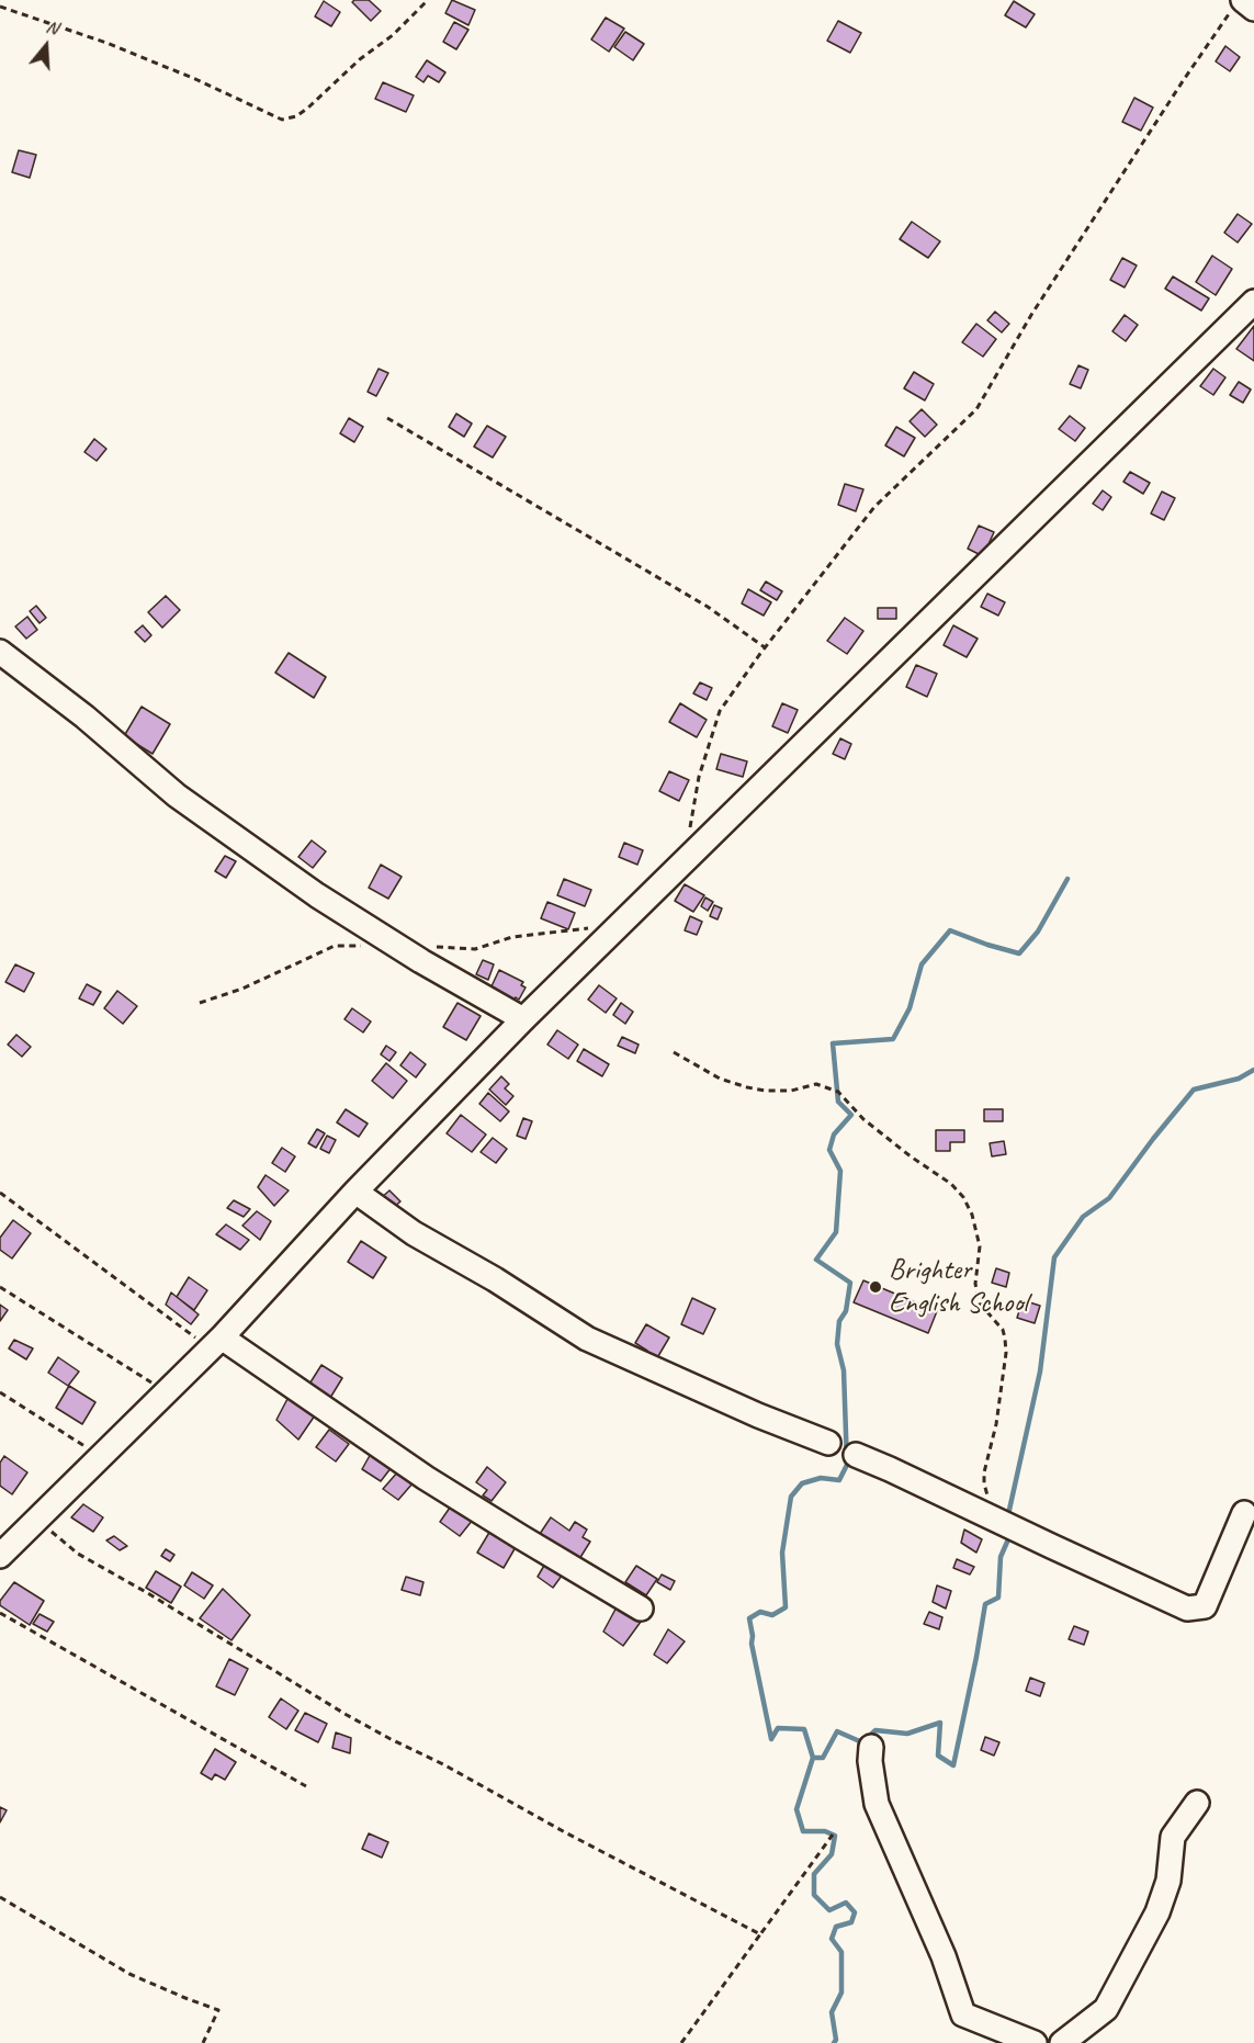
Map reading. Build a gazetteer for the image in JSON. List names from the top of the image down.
{
  "places": ["Brighter English School"],
  "north": "top"
}
